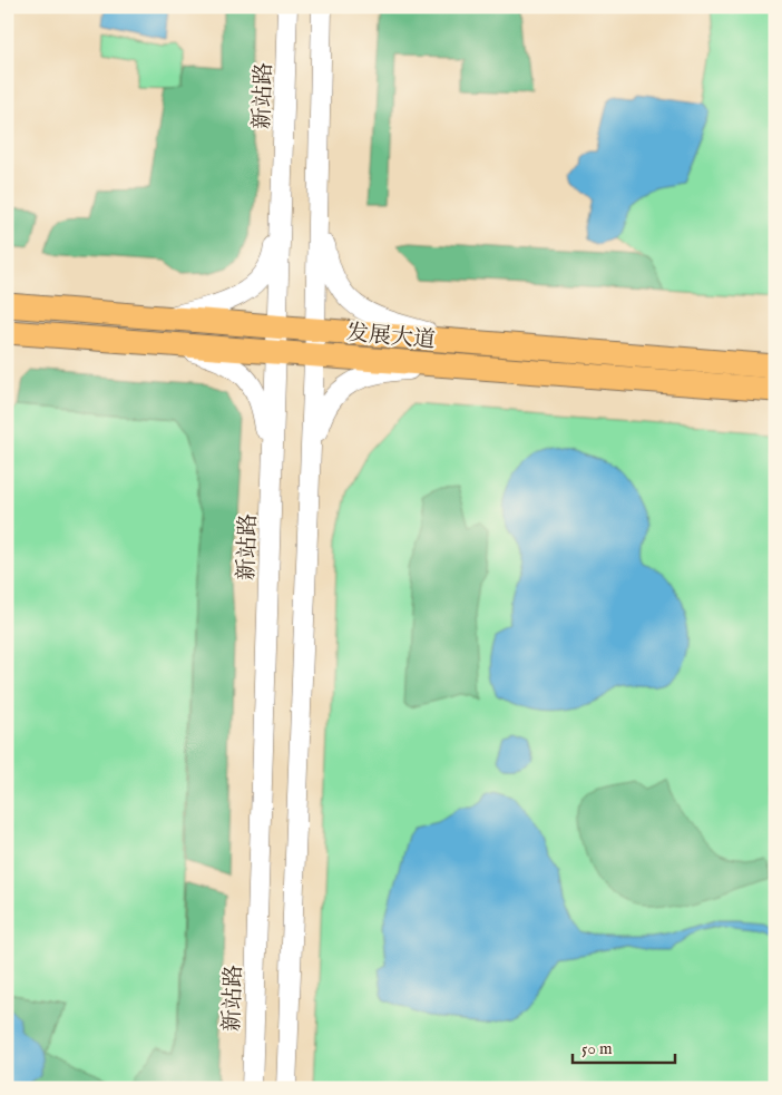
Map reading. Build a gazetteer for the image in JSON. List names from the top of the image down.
{
  "streets": {
    "main road": ["发展大道"],
    "street": ["新站路"]
  },
  "crossings": [
    ["新站路", "发展大道"]
  ],
  "scale_bar": "50 m"
}
